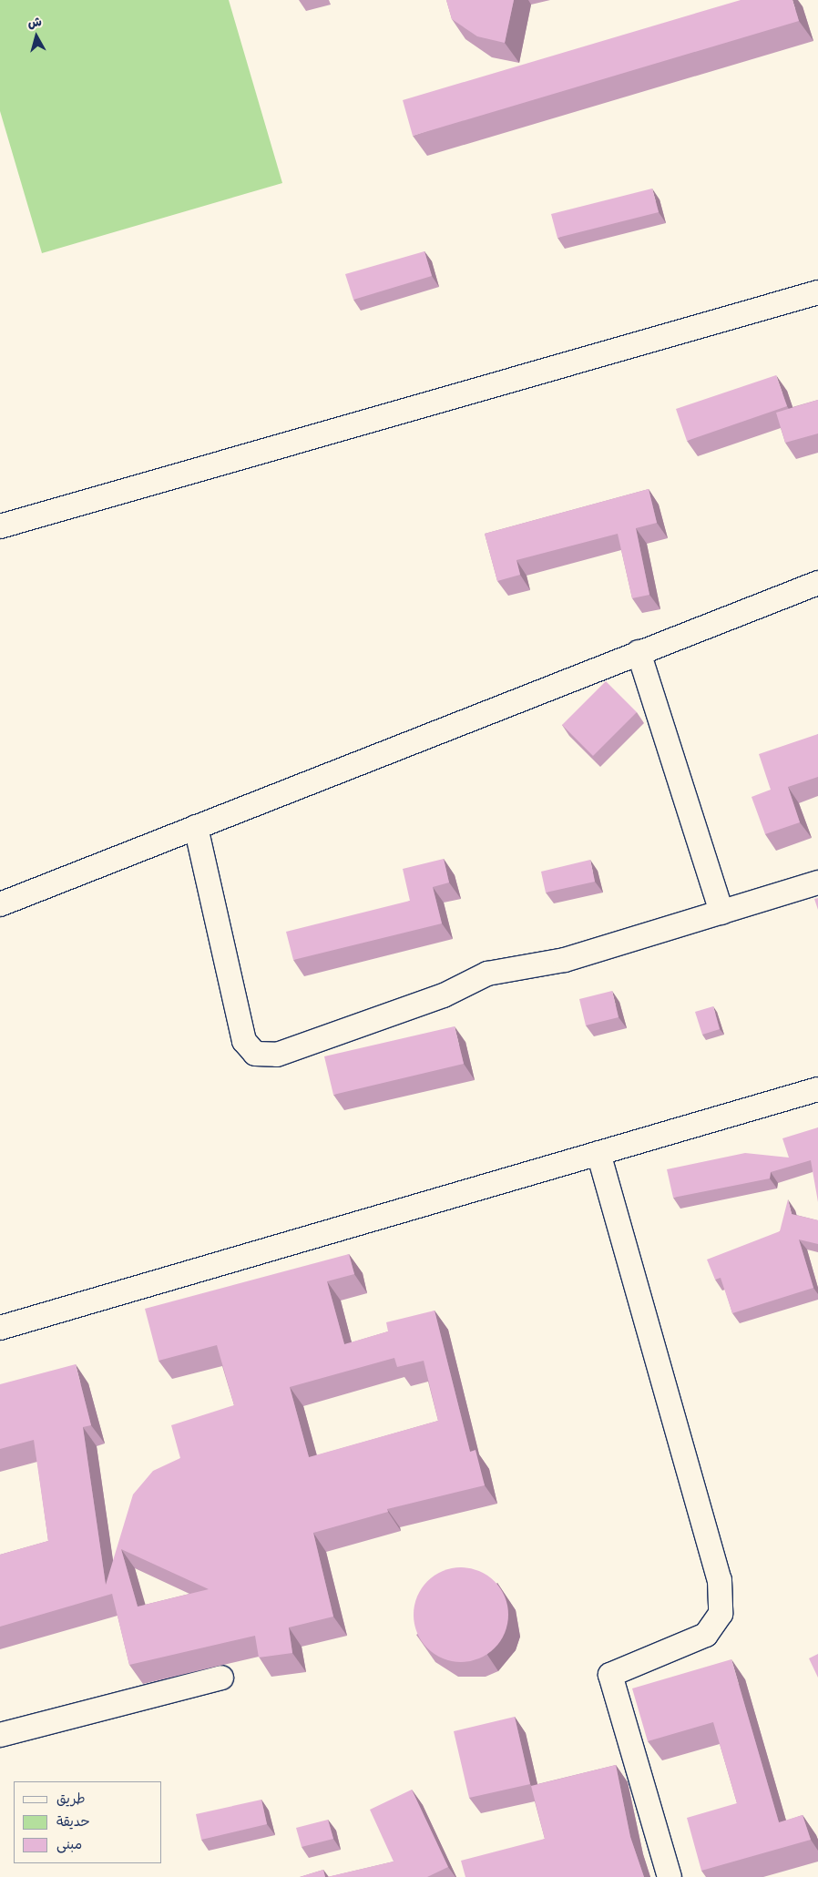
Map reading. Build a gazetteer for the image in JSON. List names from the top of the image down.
{
  "legend": ["طريق", "حديقة", "مبنى"],
  "north": "top"
}
